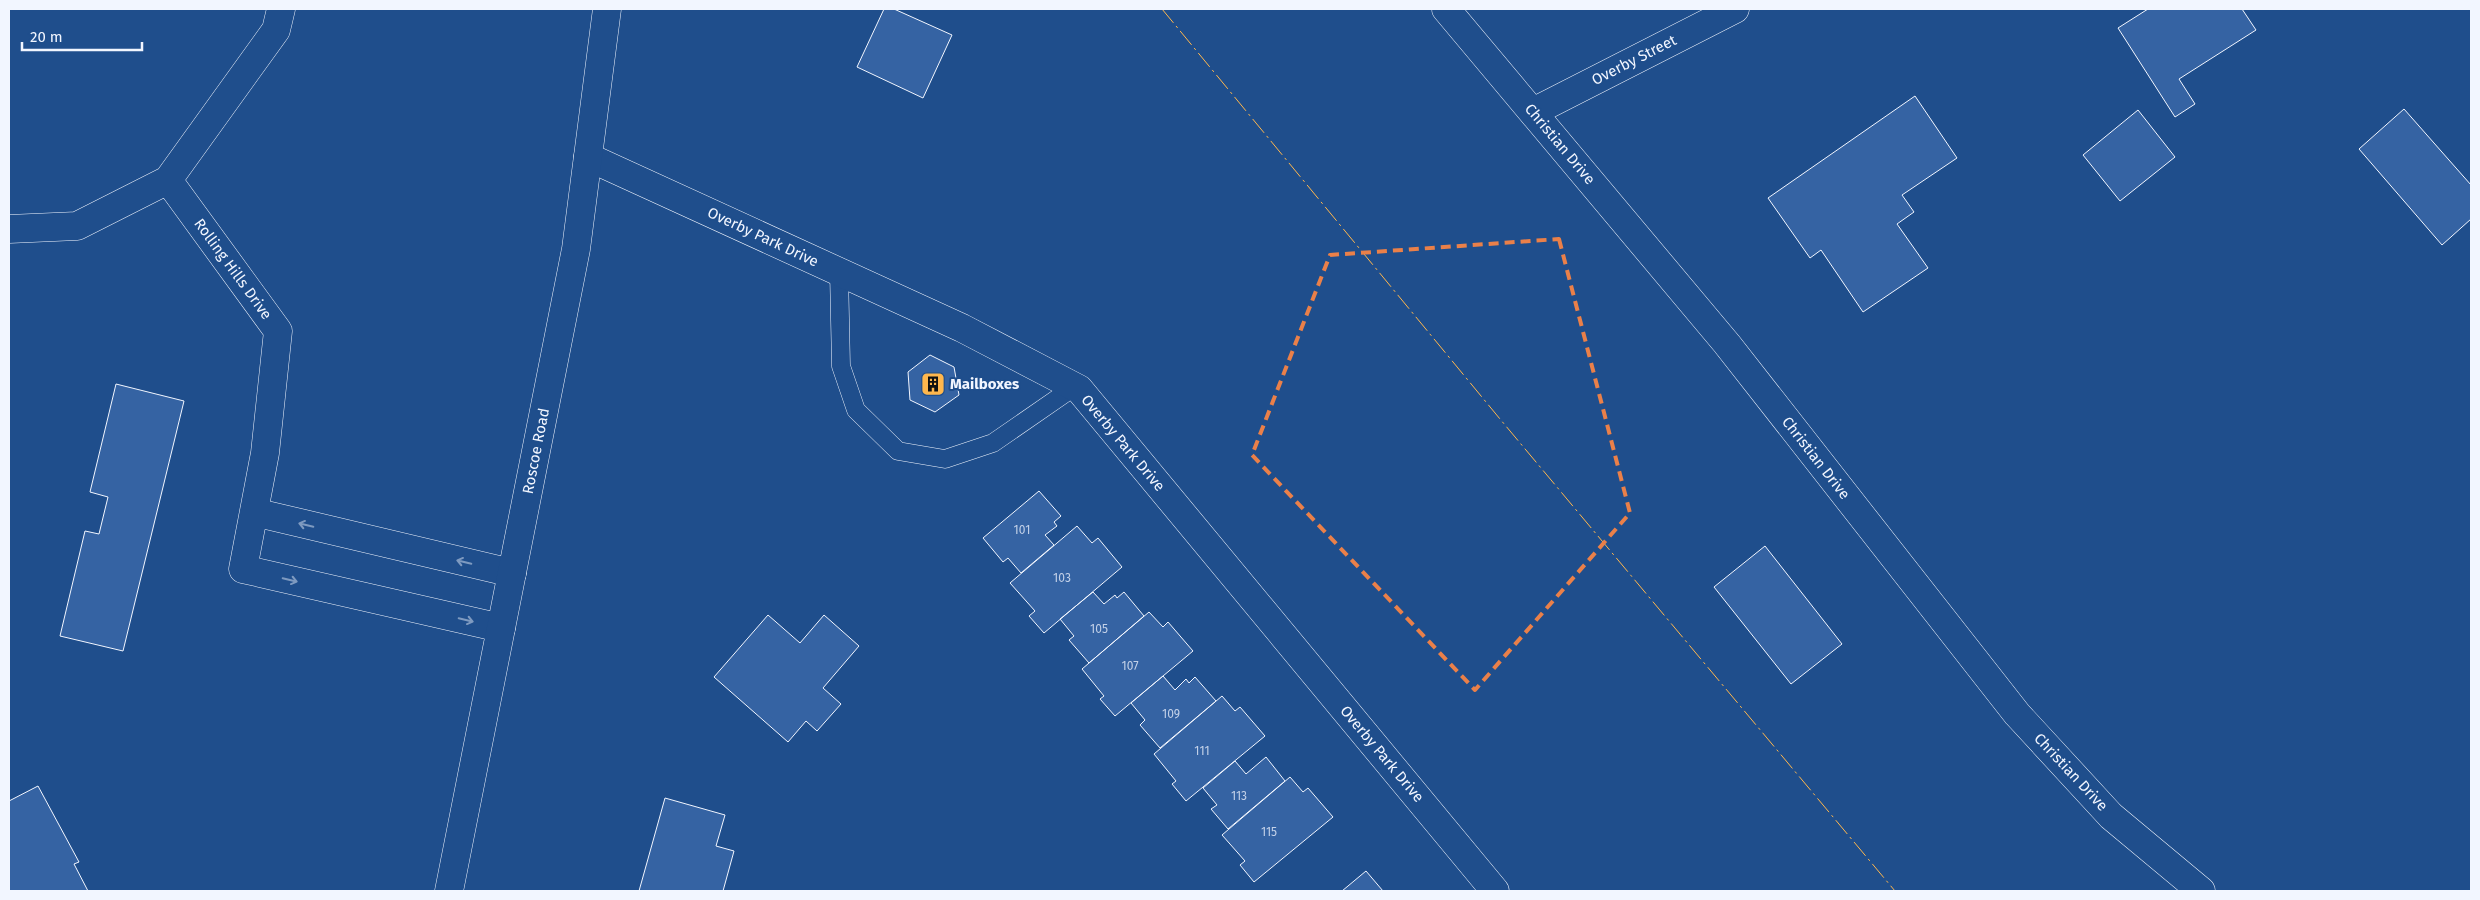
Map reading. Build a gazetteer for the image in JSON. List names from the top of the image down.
{
  "streets": {
    "street": [
      "Overby Street",
      "Christian Drive",
      "Overby Park Drive",
      "Rolling Hills Drive",
      "Roscoe Road"
    ]
  },
  "crossings": [
    ["Overby Street", "Christian Drive"],
    ["Overby Park Drive", "Roscoe Road"],
    ["Rolling Hills Drive", "Roscoe Road"]
  ],
  "places": {
    "building": ["Mailboxes"]
  },
  "house_numbers": [
    "101",
    "103",
    "105",
    "107",
    "109",
    "111",
    "113",
    "115"
  ],
  "scale_bar": "20 m"
}
